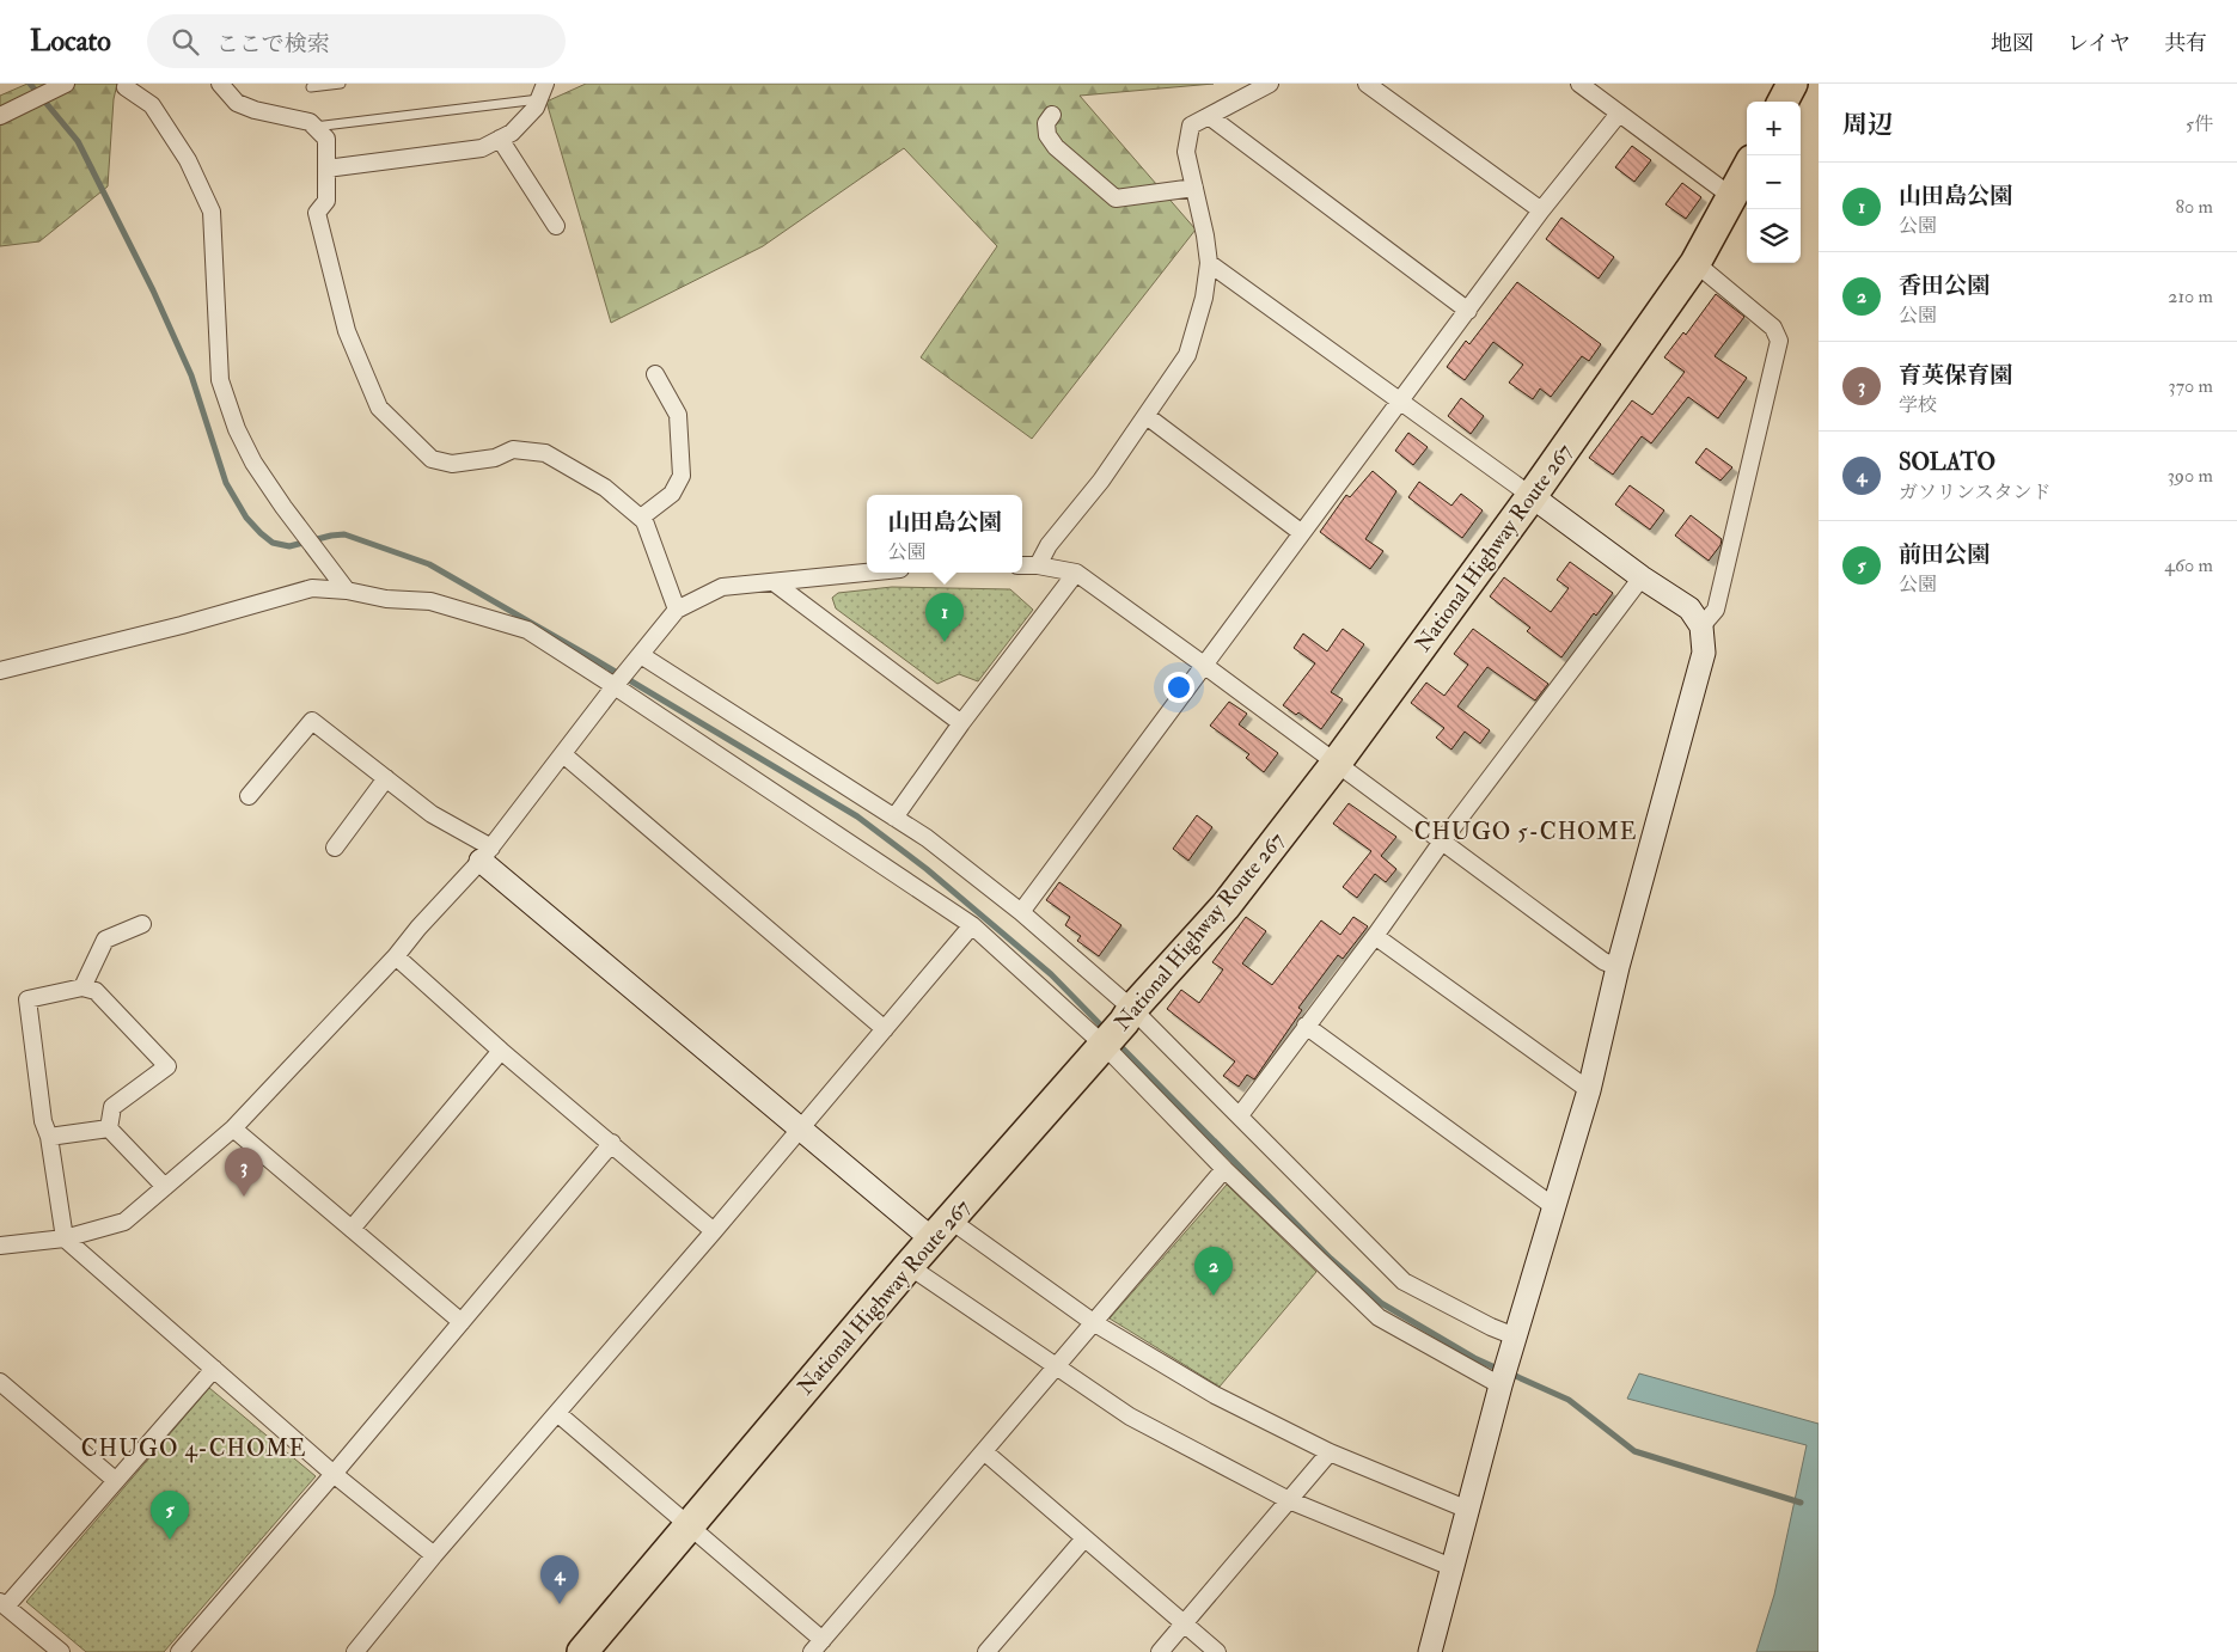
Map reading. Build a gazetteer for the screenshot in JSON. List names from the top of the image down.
{
  "streets": {
    "highway": ["National Highway Route 267"]
  },
  "districts": ["CHUGO 5-CHOME", "CHUGO 4-CHOME"],
  "page": {
    "header": "Locato",
    "search": "ここで検索",
    "nav": ["地図", "レイヤ", "共有"],
    "heading": ["周辺", "5件"],
    "map_buttons": ["+", "−"],
    "list": [
      {
        "mark": "1",
        "name": "山田島公園",
        "note": "公園",
        "value": "80 m"
      },
      {
        "mark": "2",
        "name": "香田公園",
        "note": "公園",
        "value": "210 m"
      },
      {
        "mark": "3",
        "name": "育英保育園",
        "note": "学校",
        "value": "370 m"
      },
      {
        "mark": "4",
        "name": "SOLATO",
        "note": "ガソリンスタンド",
        "value": "390 m"
      },
      {
        "mark": "5",
        "name": "前田公園",
        "note": "公園",
        "value": "460 m"
      }
    ],
    "popup": ["山田島公園", "公園"],
    "pins": [
      "1",
      "3",
      "2",
      "5",
      "4"
    ]
  }
}
